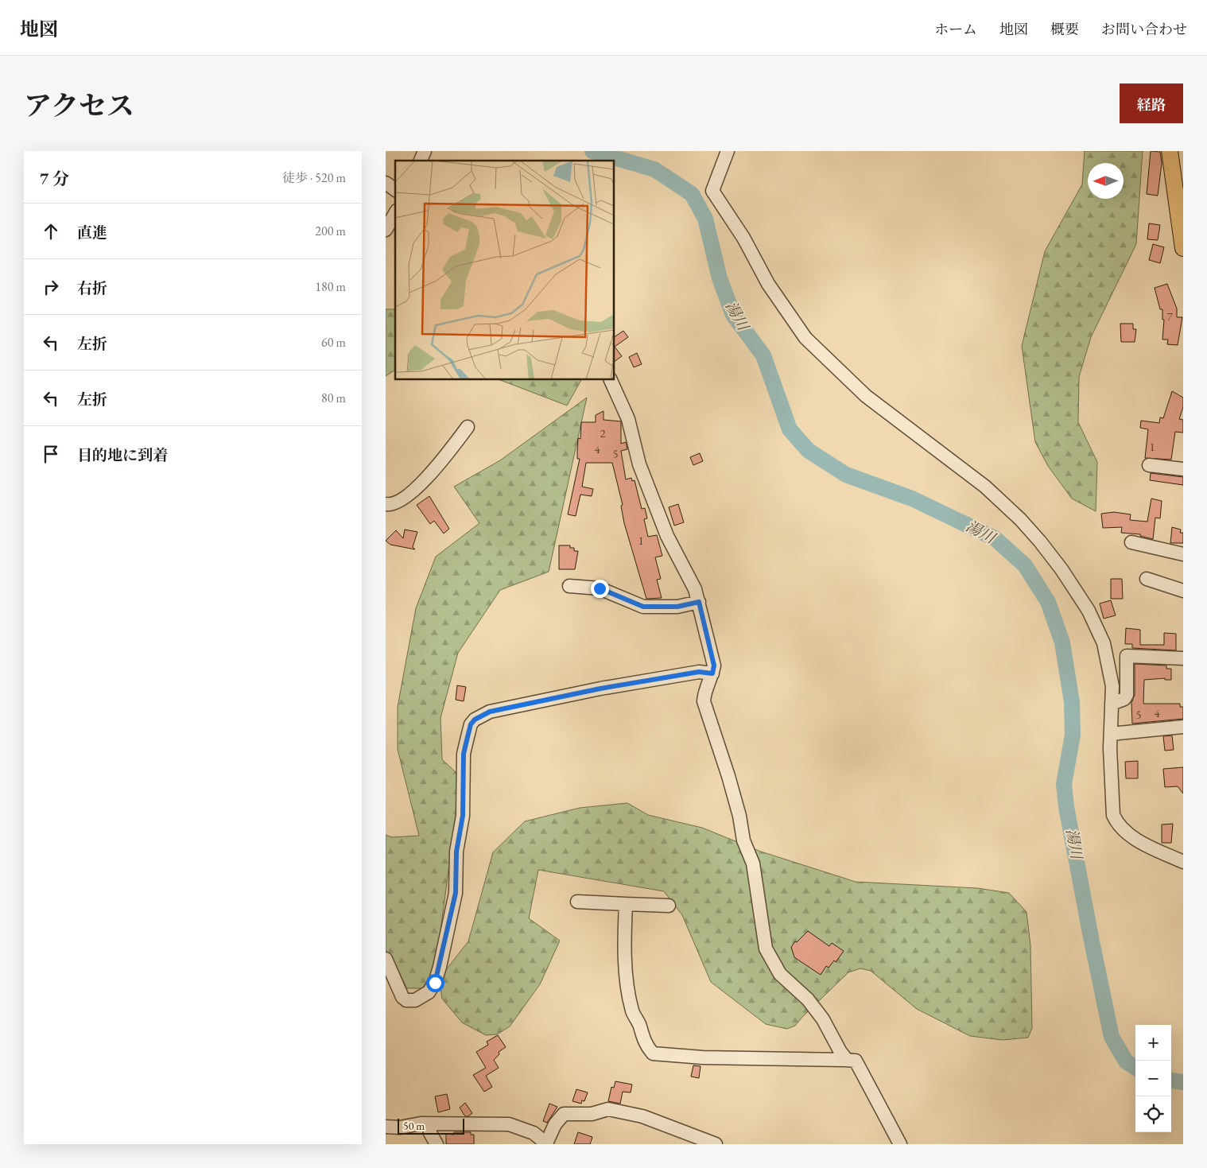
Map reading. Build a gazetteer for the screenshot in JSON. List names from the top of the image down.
{
  "water": ["湯川"],
  "house_numbers": [
    "7",
    "2",
    "1",
    "4",
    "5",
    "1",
    "4",
    "5"
  ],
  "scale_bar": "50 m",
  "north": "left",
  "page": {
    "header": "地図",
    "nav": [
      "ホーム",
      "地図",
      "概要",
      "お問い合わせ"
    ],
    "title": "アクセス",
    "buttons": "経路",
    "heading": ["7 分", "徒歩 · 520 m"],
    "list": [
      ["直進", "200 m"],
      ["右折", "180 m"],
      ["左折", "60 m"],
      ["左折", "80 m"],
      "目的地に到着"
    ],
    "map_buttons": ["+", "−"],
    "scale": "50 m"
  }
}
